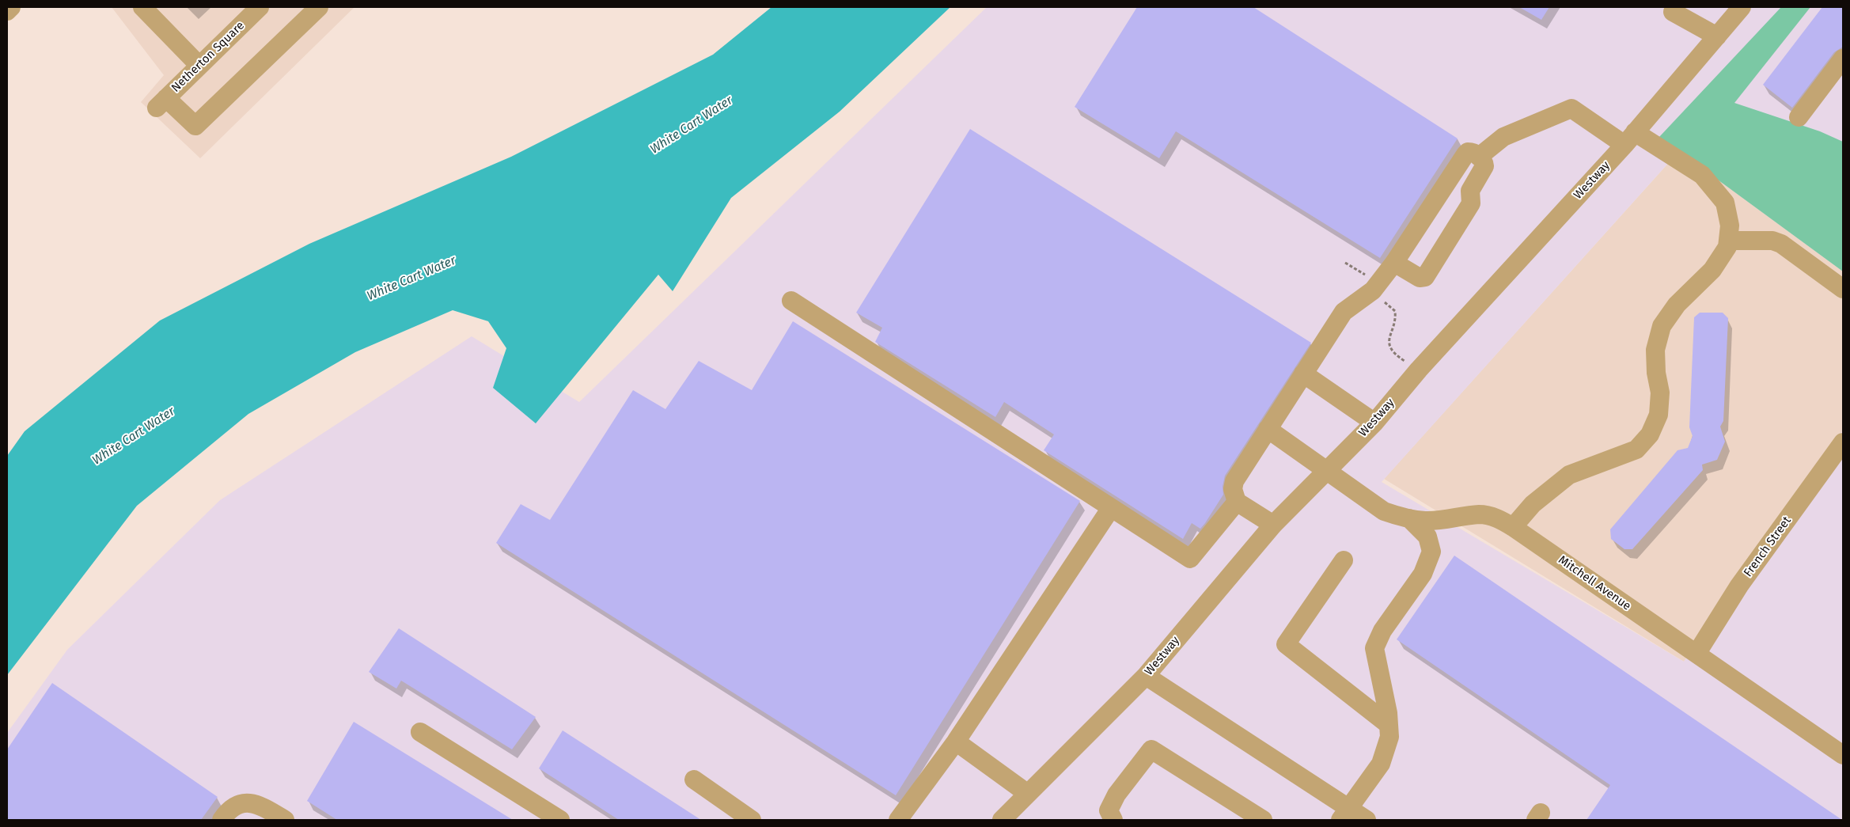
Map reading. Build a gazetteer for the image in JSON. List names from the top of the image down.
{
  "streets": {
    "street": [
      "Netherton Square",
      "Westway",
      "French Street",
      "Mitchell Avenue"
    ]
  },
  "crossings": [
    ["Westway", "Mitchell Avenue"],
    ["French Street", "Mitchell Avenue"]
  ],
  "water": ["White Cart Water"]
}
